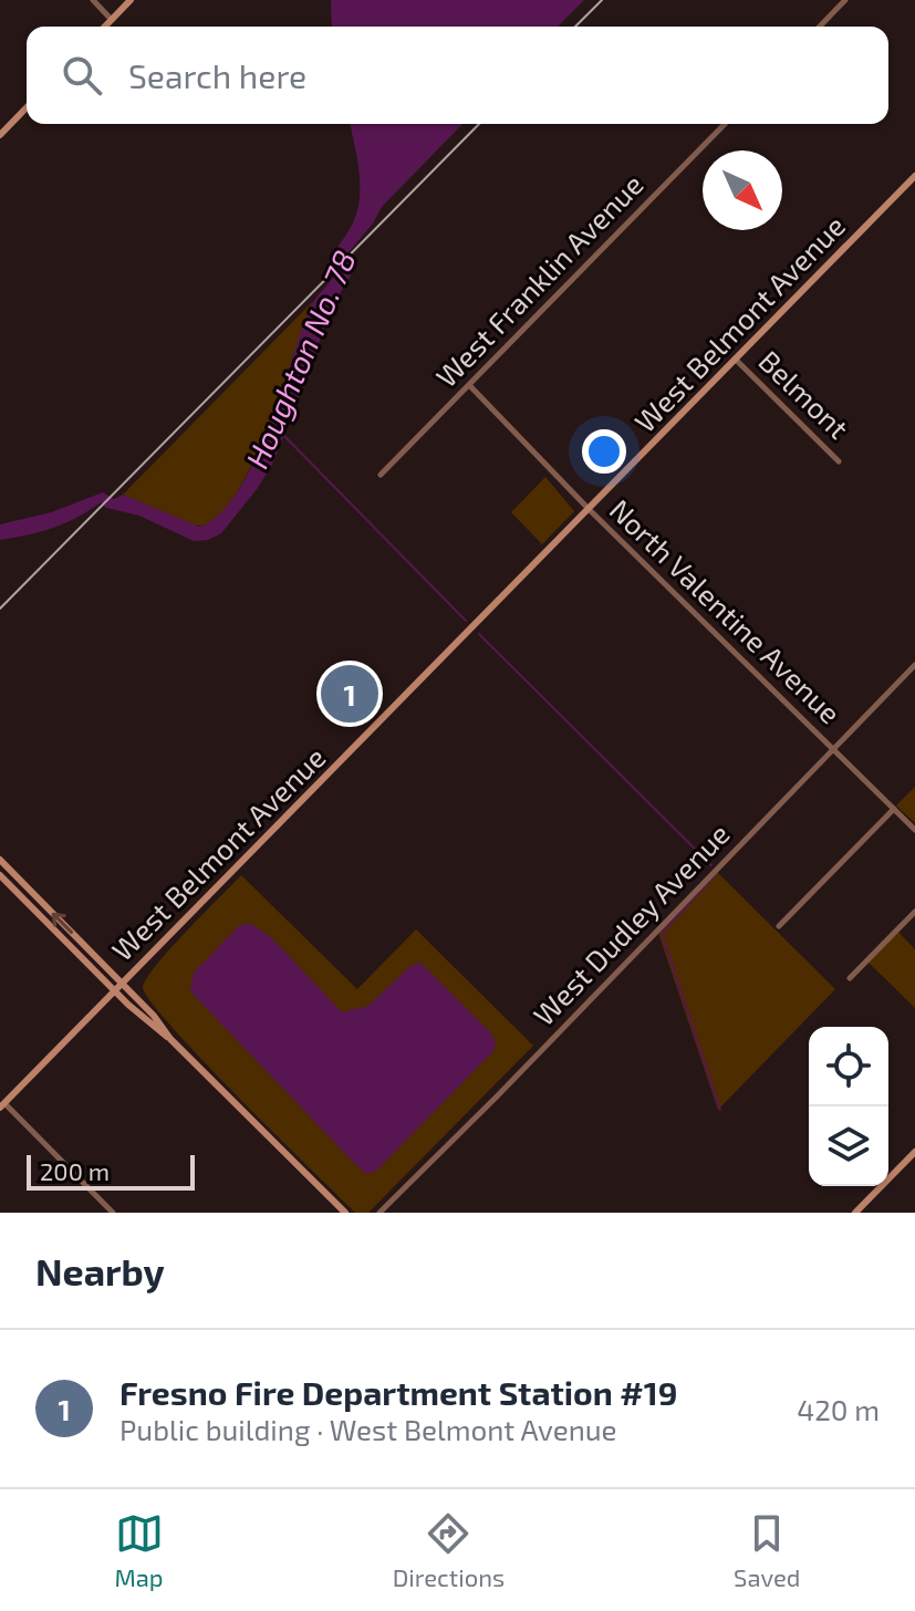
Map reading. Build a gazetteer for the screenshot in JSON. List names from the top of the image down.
{
  "streets": {
    "street": [
      "West Franklin Avenue",
      "West Belmont Avenue",
      "Belmont",
      "North Valentine Avenue",
      "West Dudley Avenue"
    ]
  },
  "crossings": [
    ["West Franklin Avenue", "North Valentine Avenue"],
    ["West Belmont Avenue", "Belmont"],
    ["West Belmont Avenue", "North Valentine Avenue"],
    ["North Valentine Avenue", "West Dudley Avenue"]
  ],
  "water": ["Houghton No. 78"],
  "scale_bar": "200 m",
  "north": "bottom right",
  "page": {
    "search": "Search here",
    "pins": "1",
    "scale": "200 m",
    "heading": "Nearby",
    "list": [
      {
        "mark": "1",
        "name": "Fresno Fire Department Station #19",
        "note": "Public building · West Belmont Avenue",
        "value": "420 m"
      }
    ],
    "nav": ["Map", "Directions", "Saved"]
  }
}
